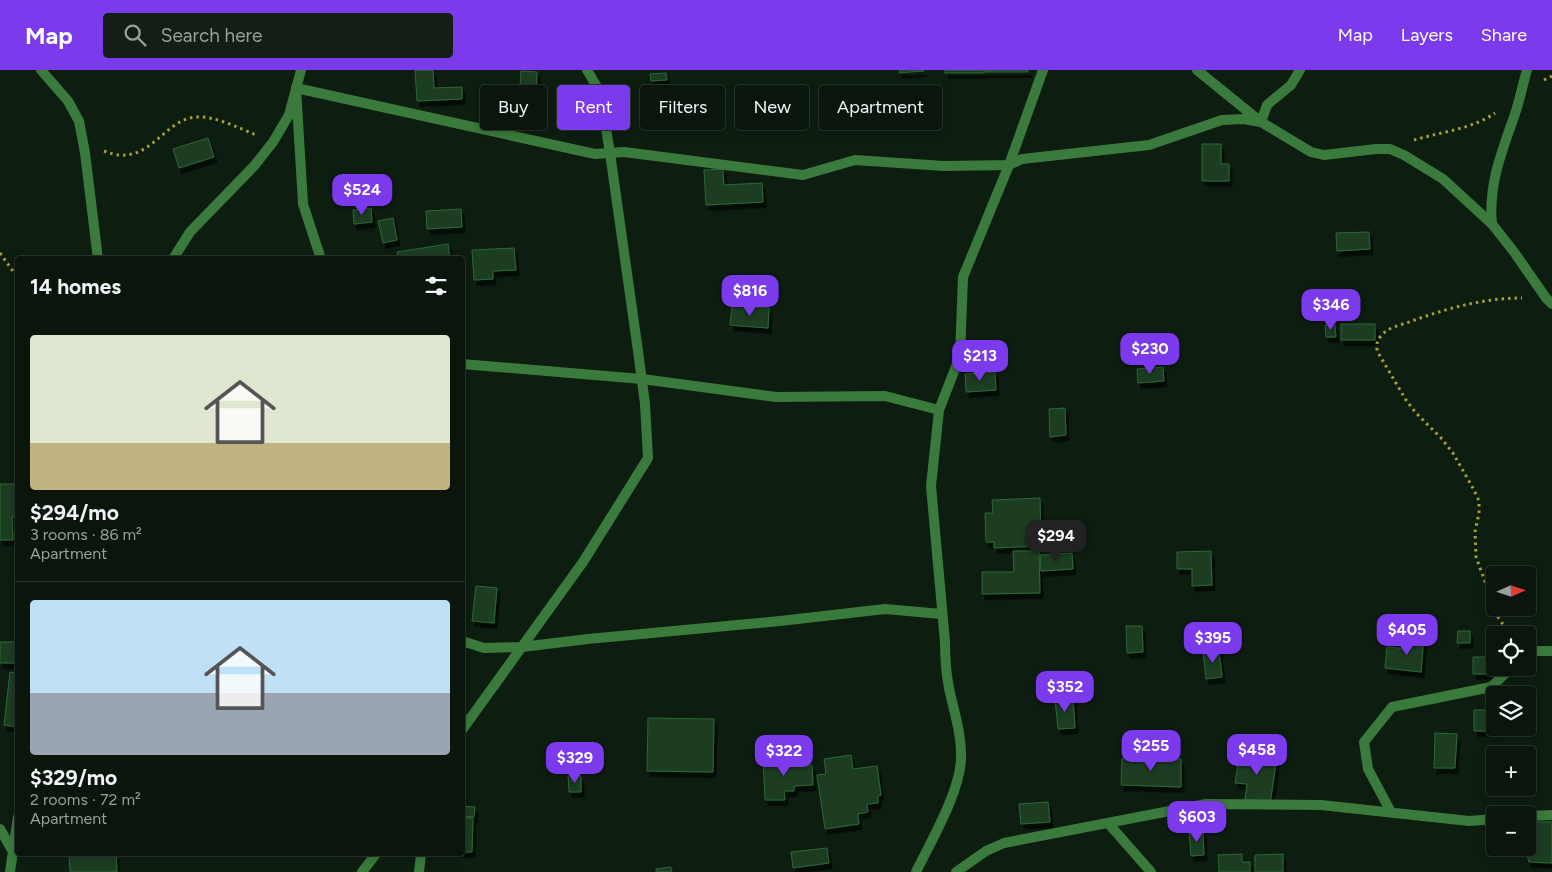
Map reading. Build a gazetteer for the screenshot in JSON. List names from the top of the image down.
{
  "north": "right",
  "page": {
    "header": "Map",
    "search": "Search here",
    "nav": ["Map", "Layers", "Share"],
    "chip": [
      "Buy",
      "Rent",
      "Filters",
      "New",
      "Apartment"
    ],
    "price": [
      "$524",
      "$816",
      "$346",
      "$230",
      "$213",
      "$294",
      "$405",
      "$395",
      "$352",
      "$255",
      "$458",
      "$322",
      "$329",
      "$603"
    ],
    "heading": "14 homes",
    "list": [
      {
        "name": "$294/mo",
        "note": "3 rooms · 86 m² · Apartment"
      },
      {
        "name": "$329/mo",
        "note": "2 rooms · 72 m² · Apartment"
      }
    ],
    "map_buttons": ["+", "−"]
  }
}
